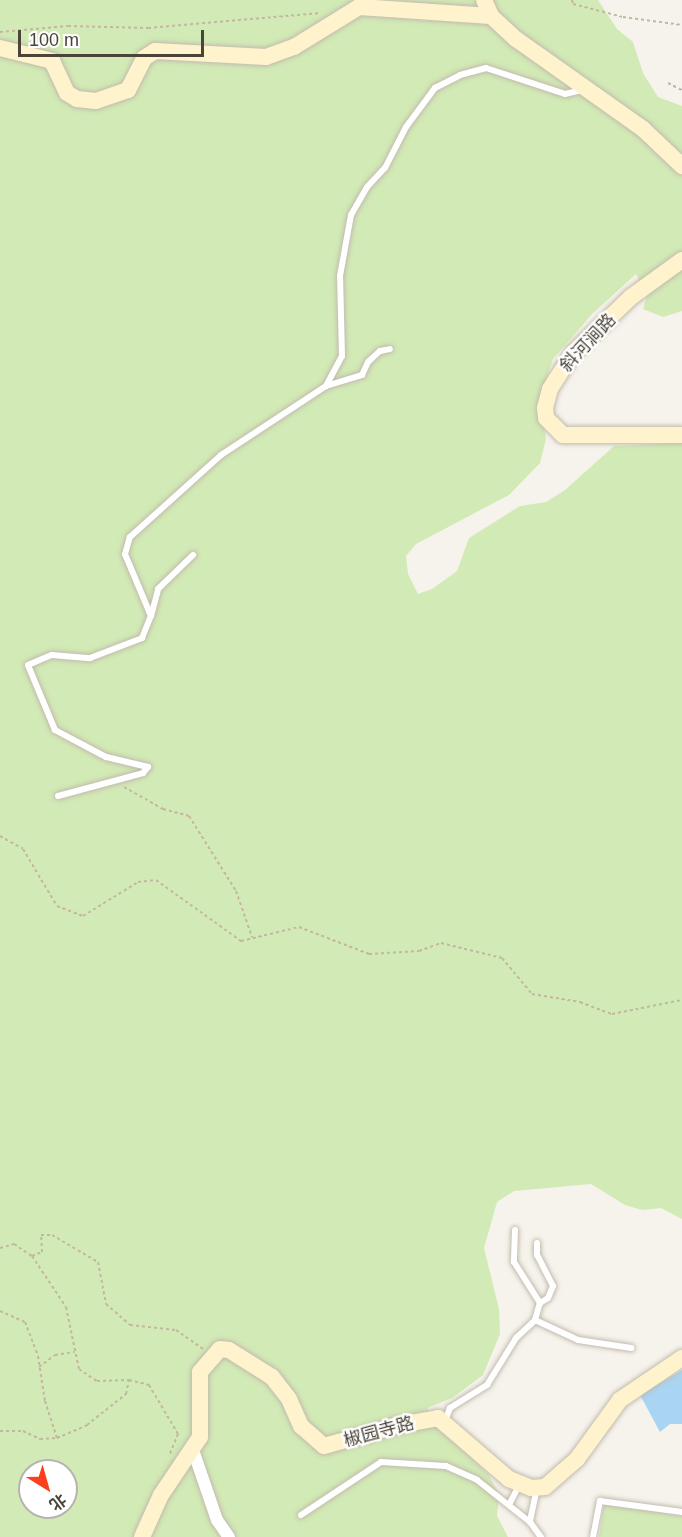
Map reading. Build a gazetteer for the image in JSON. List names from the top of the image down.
{
  "streets": {
    "street": ["斜河涧路", "椒园寺路"]
  },
  "scale_bar": "100 m",
  "north": "bottom right"
}
